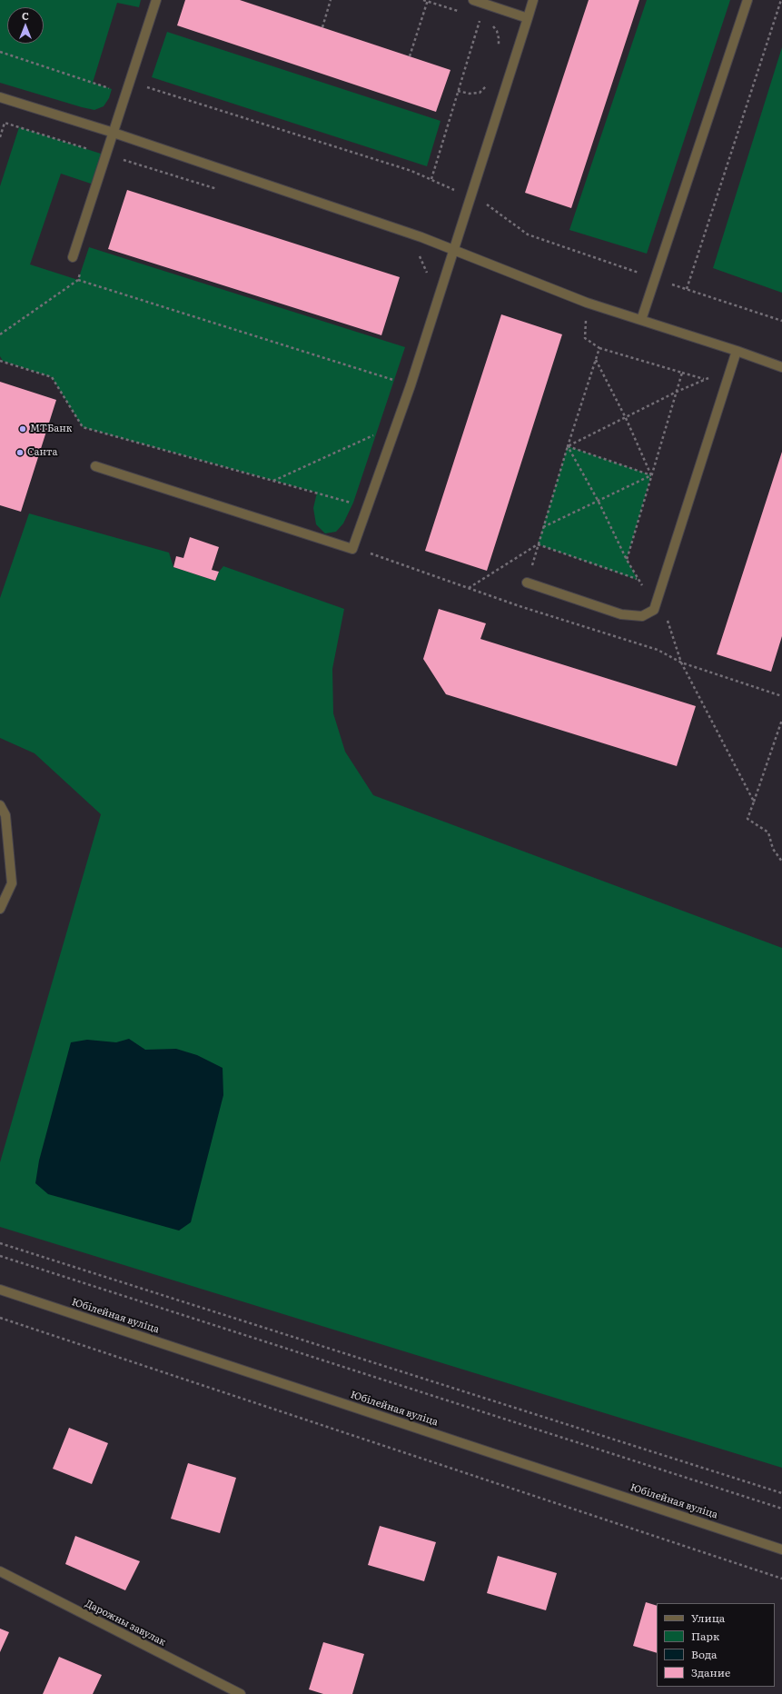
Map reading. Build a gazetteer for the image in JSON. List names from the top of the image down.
{
  "streets": {
    "street": ["Юбілейная вуліца", "Дарожны завулак"]
  },
  "places": ["МТБанк", "Санта"],
  "legend": [
    "Улица",
    "Парк",
    "Вода",
    "Здание"
  ],
  "north": "top"
}
